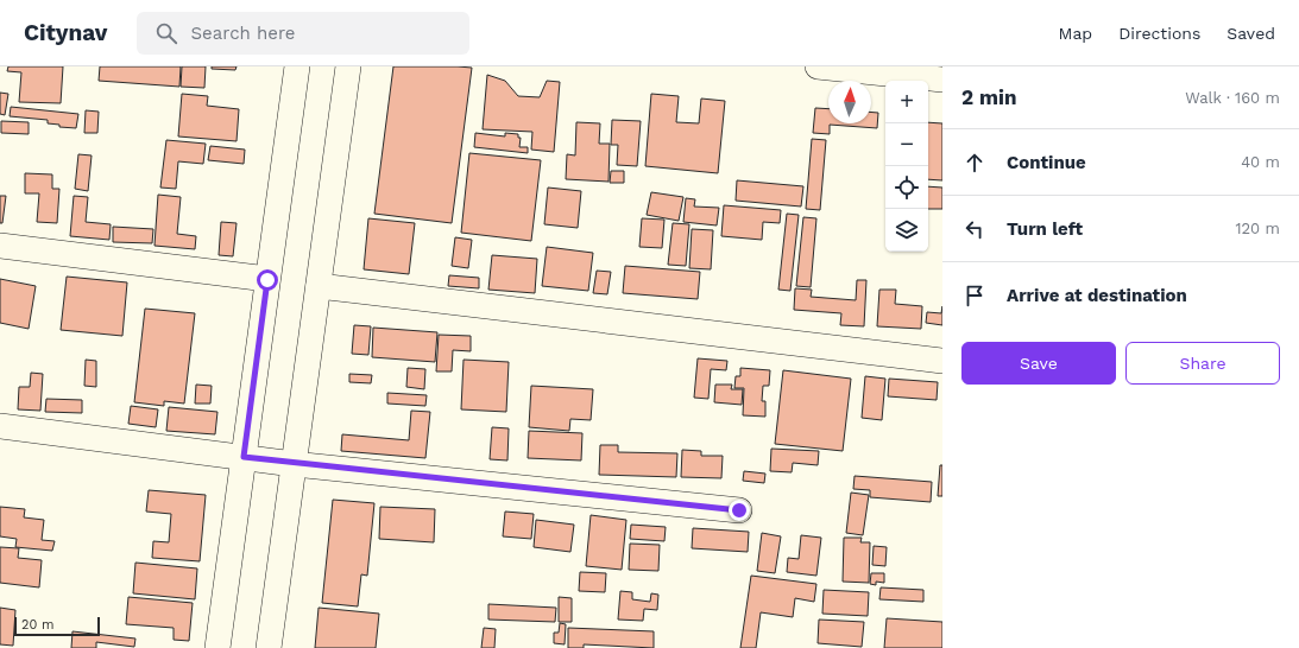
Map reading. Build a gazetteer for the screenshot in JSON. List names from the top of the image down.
{
  "scale_bar": "20 m",
  "north": "top",
  "page": {
    "header": "Citynav",
    "search": "Search here",
    "nav": ["Map", "Directions", "Saved"],
    "heading": ["2 min", "Walk · 160 m"],
    "map_buttons": ["+", "−"],
    "list": [
      ["Continue", "40 m"],
      ["Turn left", "120 m"],
      "Arrive at destination"
    ],
    "buttons": ["Save", "Share"],
    "scale": "20 m"
  }
}
